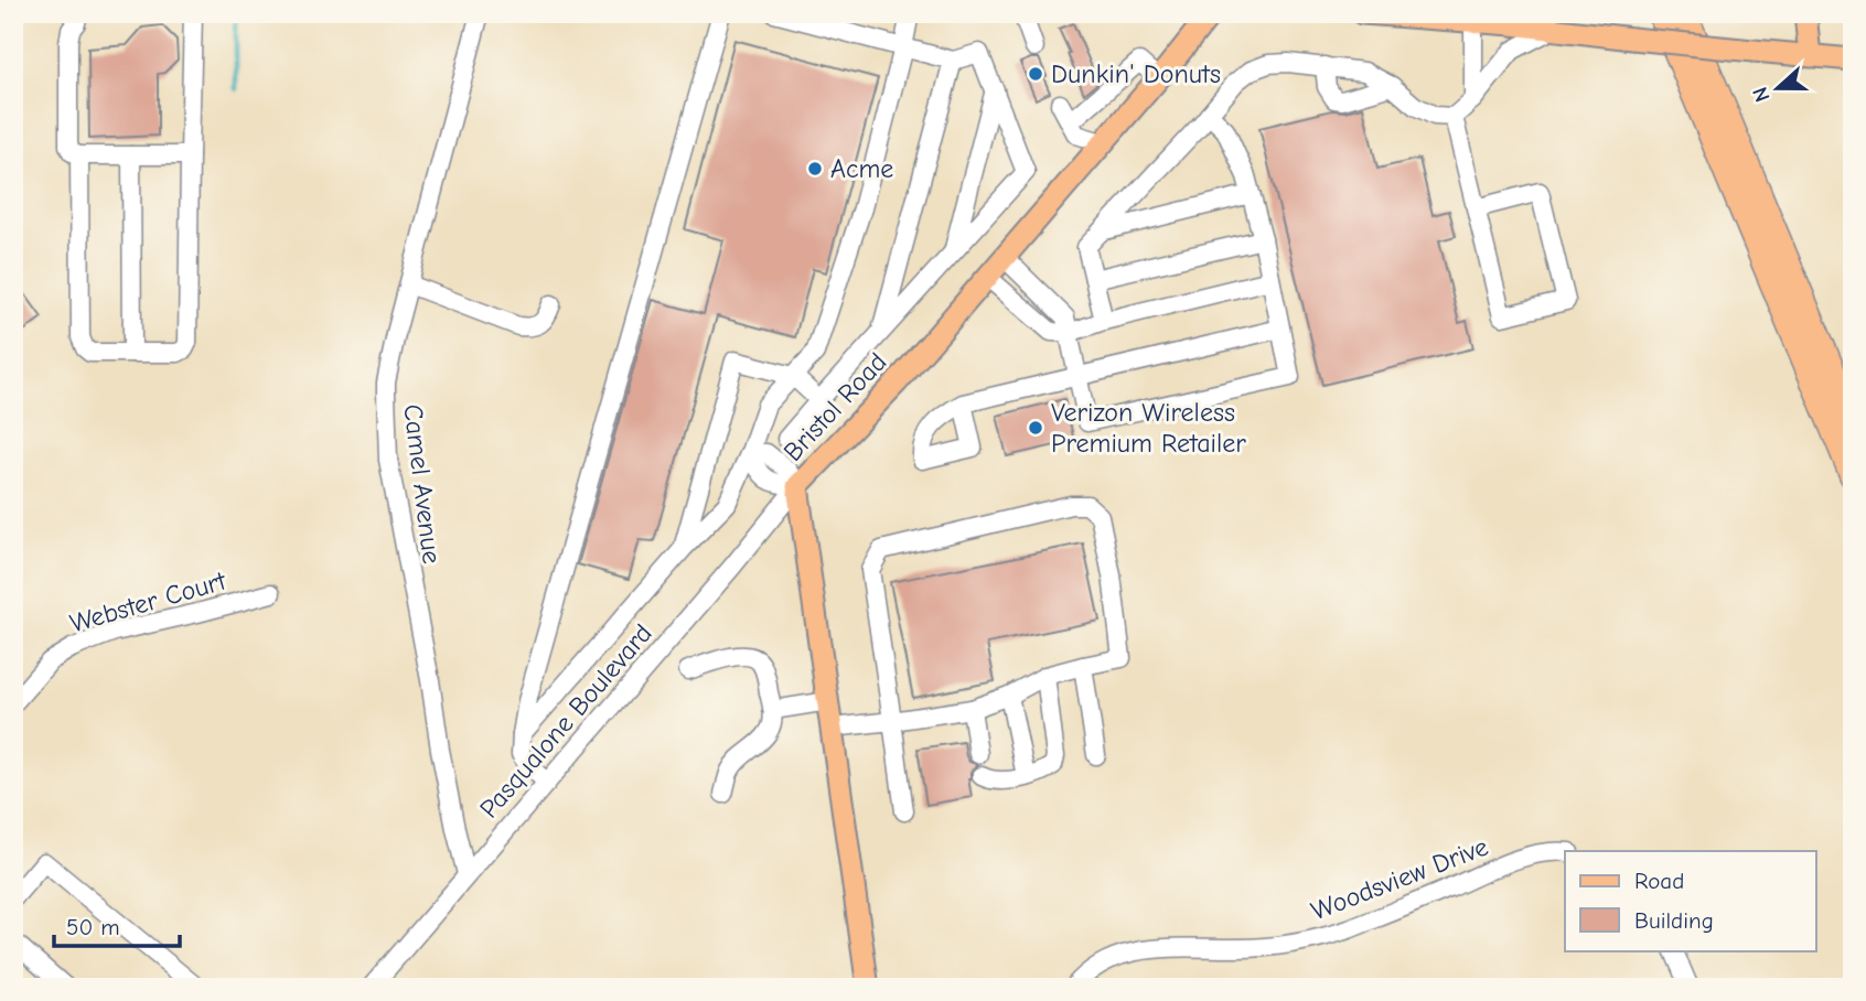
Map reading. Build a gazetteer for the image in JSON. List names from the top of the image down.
{
  "streets": {
    "main road": ["Bristol Road"],
    "street": [
      "Camel Avenue",
      "Webster Court",
      "Pasqualone Boulevard",
      "Woodsview Drive"
    ]
  },
  "crossings": [
    ["Bristol Road", "Pasqualone Boulevard"],
    ["Camel Avenue", "Pasqualone Boulevard"]
  ],
  "places": ["Dunkin' Donuts", "Acme", "Verizon Wireless Premium Retailer"],
  "legend": ["Road", "Building"],
  "scale_bar": "50 m",
  "north": "left"
}
